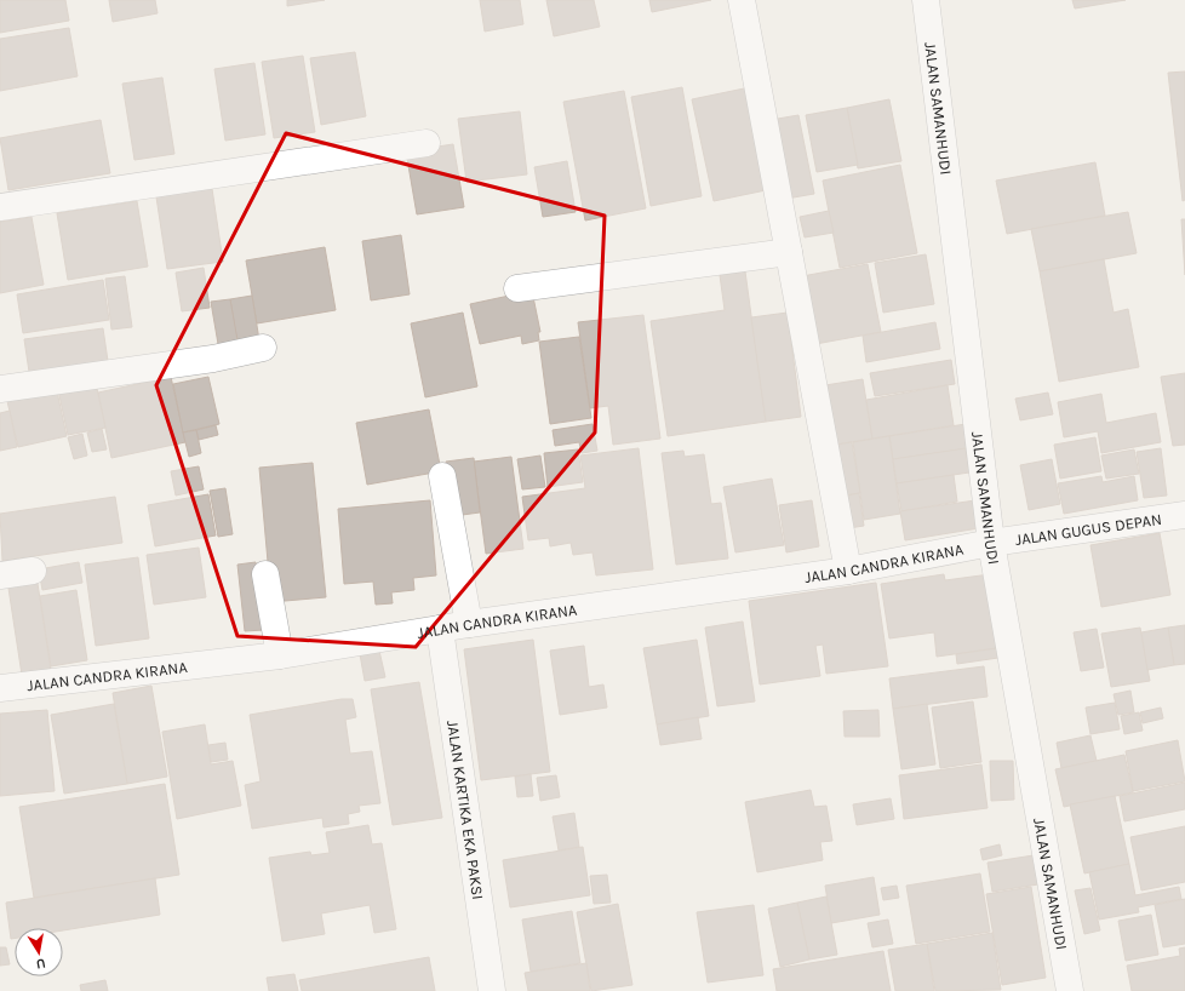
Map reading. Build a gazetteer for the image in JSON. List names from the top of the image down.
{
  "streets": {
    "street": [
      "JALAN SAMANHUDI",
      "JALAN GUGUS DEPAN",
      "JALAN CANDRA KIRANA",
      "JALAN KARTIKA EKA PAKSI"
    ]
  },
  "crossings": [
    ["JALAN SAMANHUDI", "JALAN GUGUS DEPAN"],
    ["JALAN SAMANHUDI", "JALAN CANDRA KIRANA"],
    ["JALAN GUGUS DEPAN", "JALAN CANDRA KIRANA"],
    ["JALAN CANDRA KIRANA", "JALAN KARTIKA EKA PAKSI"]
  ],
  "north": "bottom"
}
